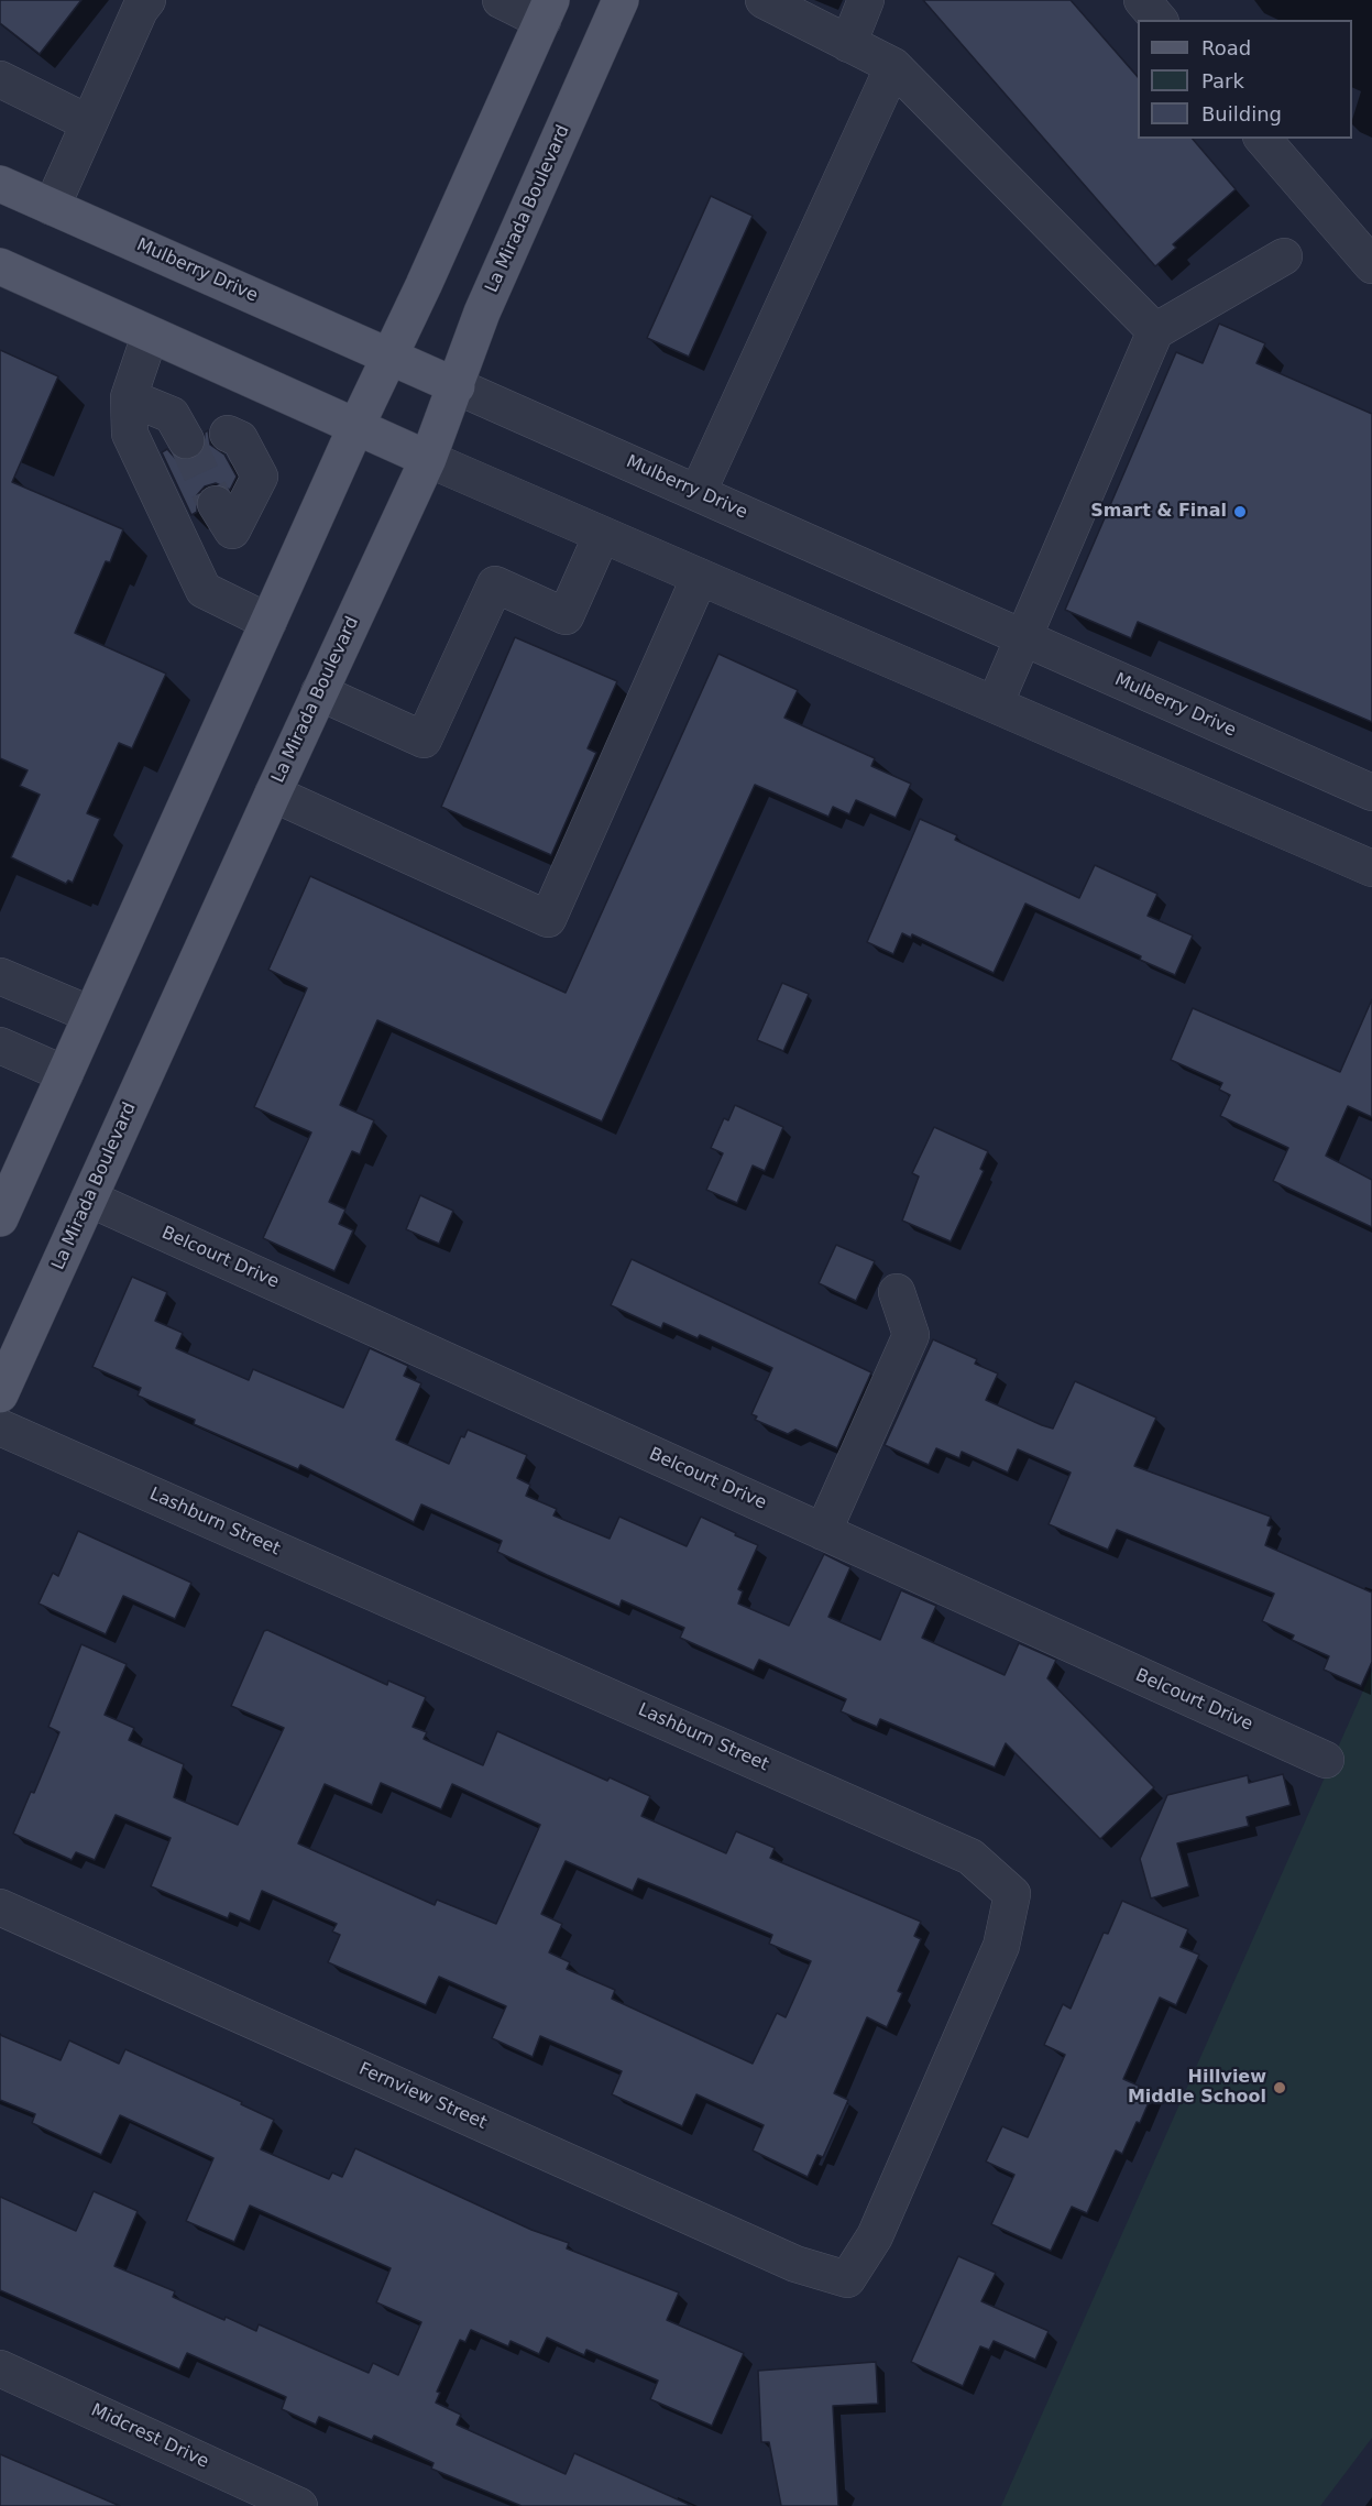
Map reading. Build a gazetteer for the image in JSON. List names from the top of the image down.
{
  "streets": {
    "main road": ["La Mirada Boulevard", "Mulberry Drive"],
    "street": [
      "Belcourt Drive",
      "Lashburn Street",
      "Fernview Street",
      "Midcrest Drive"
    ]
  },
  "crossings": [
    ["La Mirada Boulevard", "Mulberry Drive"],
    ["La Mirada Boulevard", "Belcourt Drive"],
    ["Lashburn Street", "Fernview Street"]
  ],
  "places": ["Smart & Final", "Hillview Middle School"],
  "legend": ["Road", "Park", "Building"]
}
